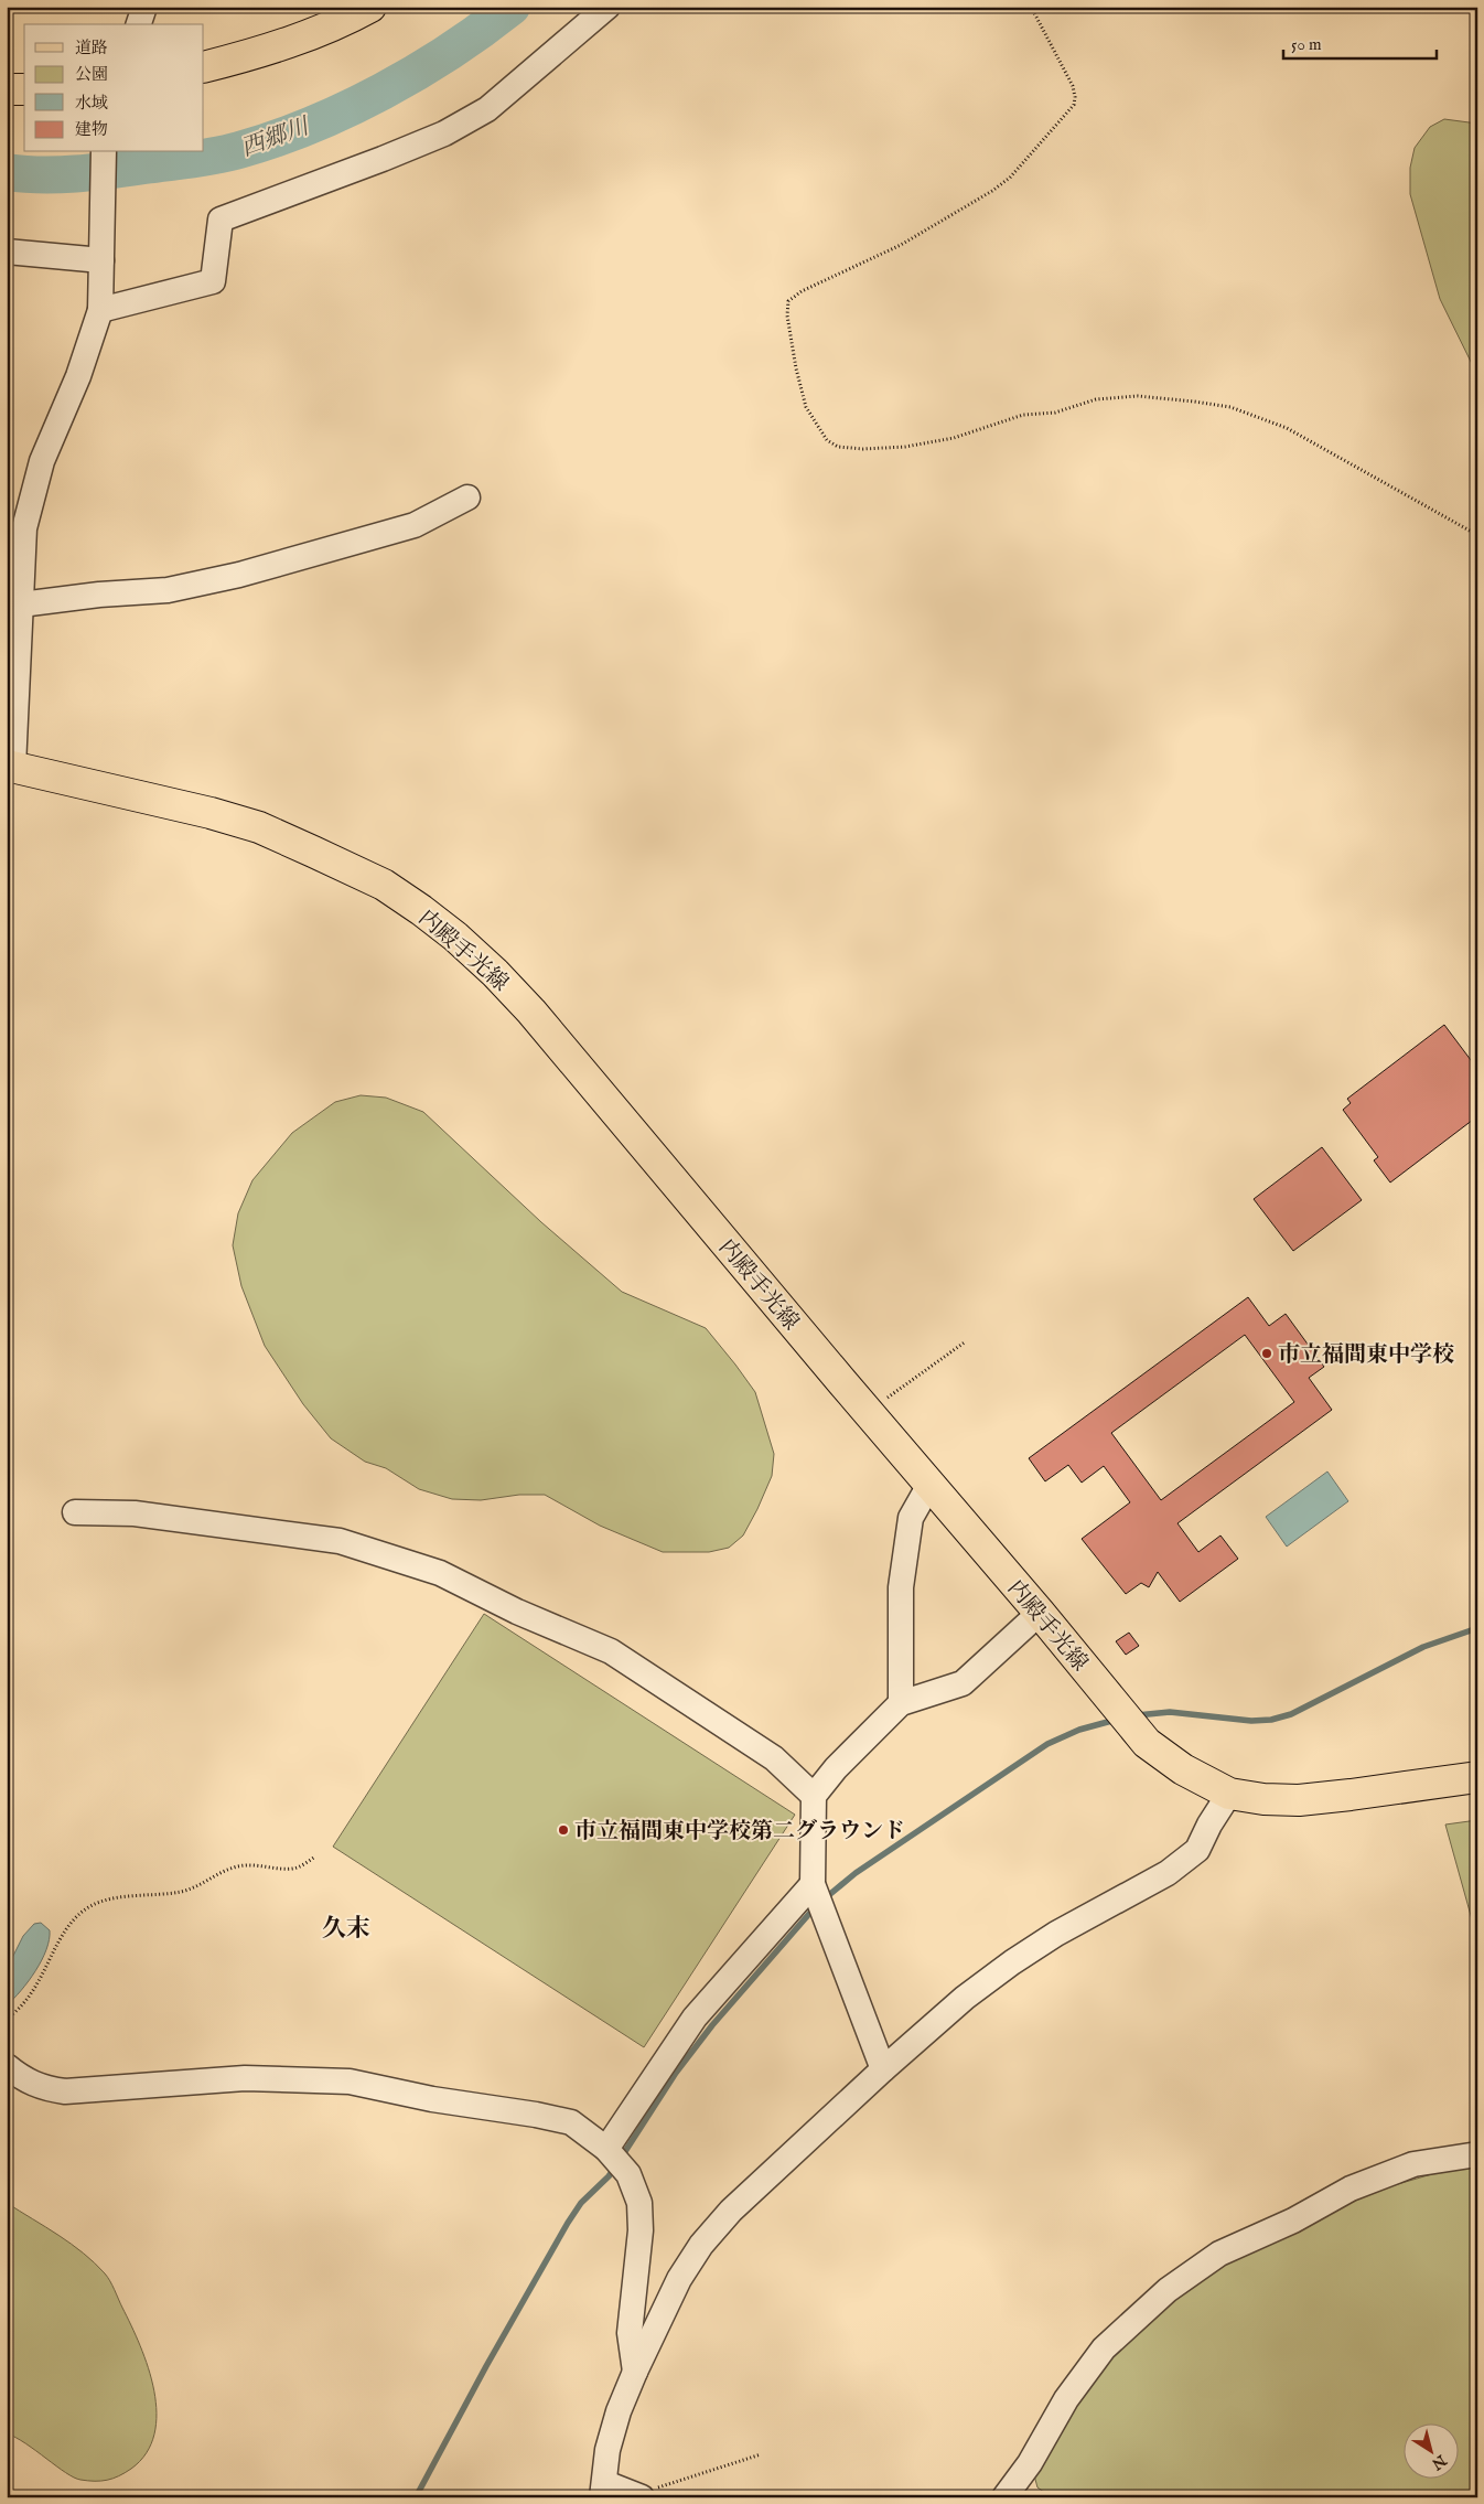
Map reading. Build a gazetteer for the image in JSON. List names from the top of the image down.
{
  "streets": {
    "main road": ["内殿手光線"]
  },
  "districts": ["久末"],
  "water": ["西郷川"],
  "places": ["市立福間東中学校", "市立福間東中学校第二グラウンド"],
  "legend": [
    "道路",
    "公園",
    "水域",
    "建物"
  ],
  "scale_bar": "50 m",
  "north": "bottom right"
}
